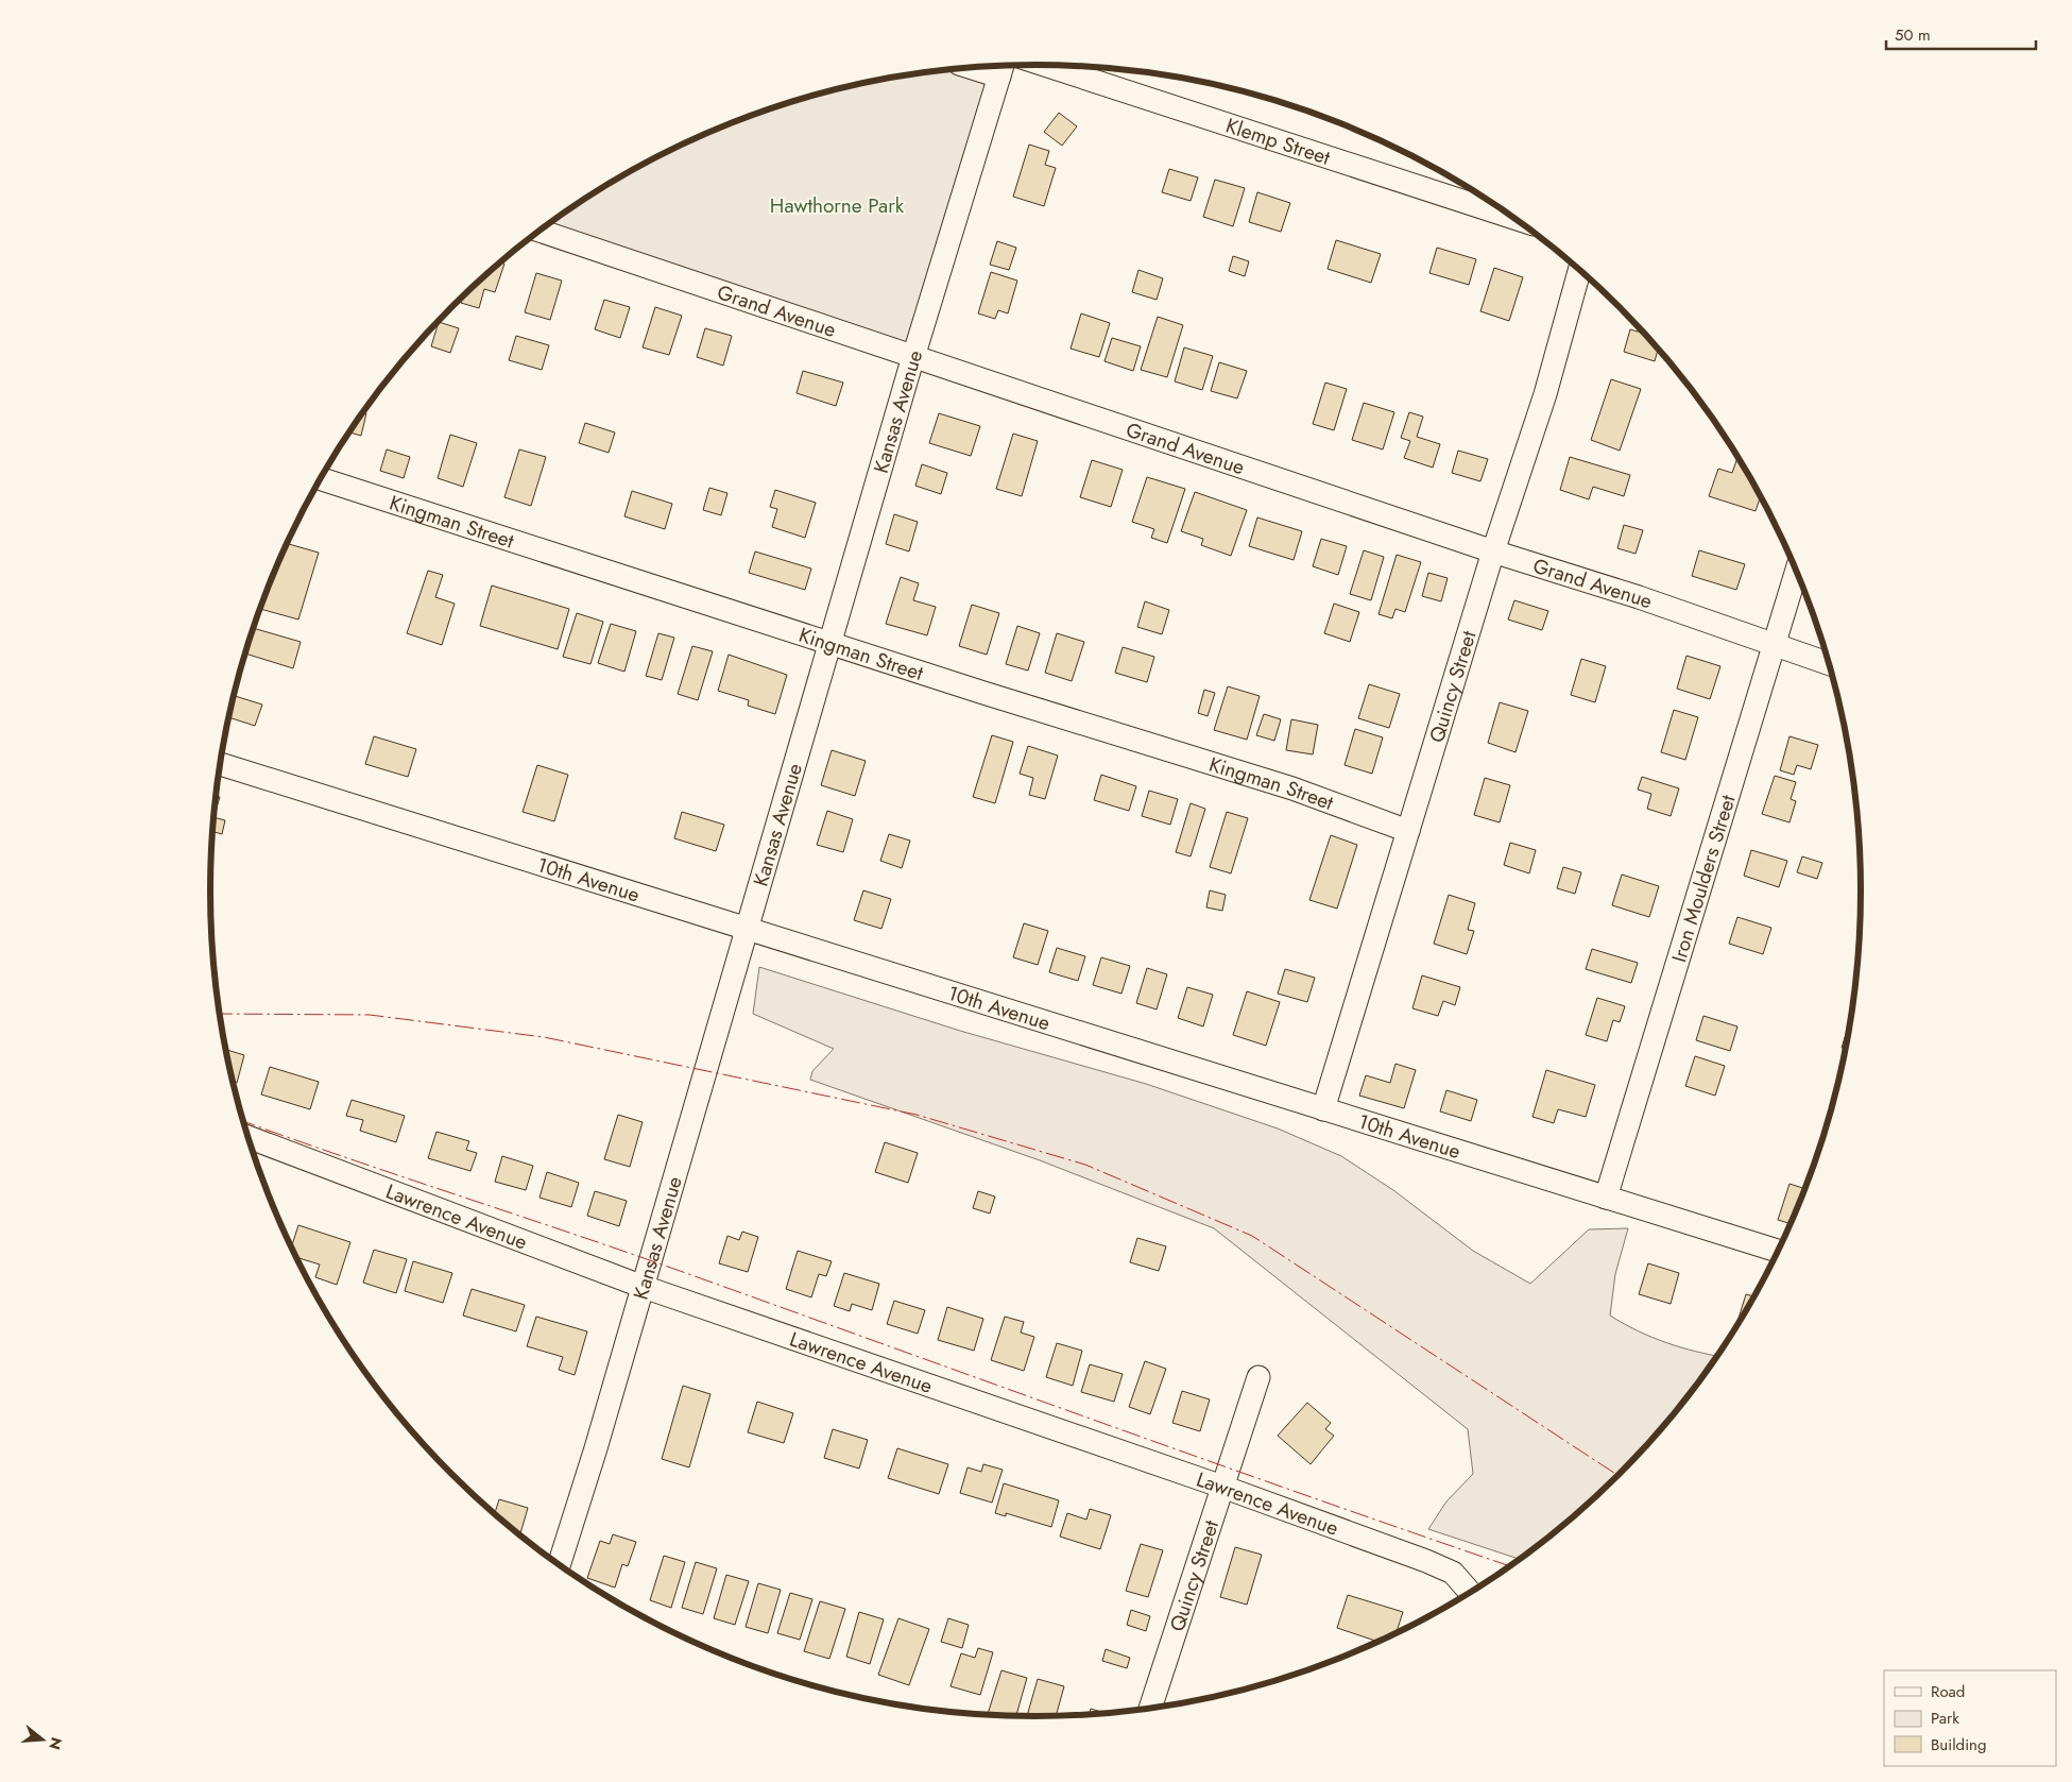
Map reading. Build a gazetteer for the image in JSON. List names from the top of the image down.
{
  "streets": {
    "street": [
      "Klemp Street",
      "Grand Avenue",
      "Kansas Avenue",
      "Kingman Street",
      "Quincy Street",
      "10th Avenue",
      "Iron Moulders Street",
      "Lawrence Avenue"
    ]
  },
  "crossings": [
    ["Grand Avenue", "Kansas Avenue"],
    ["Grand Avenue", "Quincy Street"],
    ["Grand Avenue", "Iron Moulders Street"],
    ["Kansas Avenue", "Kingman Street"],
    ["Kansas Avenue", "10th Avenue"],
    ["Kansas Avenue", "Lawrence Avenue"],
    ["Kingman Street", "Quincy Street"],
    ["Quincy Street", "10th Avenue"],
    ["Quincy Street", "Lawrence Avenue"],
    ["10th Avenue", "Iron Moulders Street"]
  ],
  "parks": ["Hawthorne Park"],
  "legend": ["Road", "Park", "Building"],
  "scale_bar": "50 m",
  "north": "right"
}
